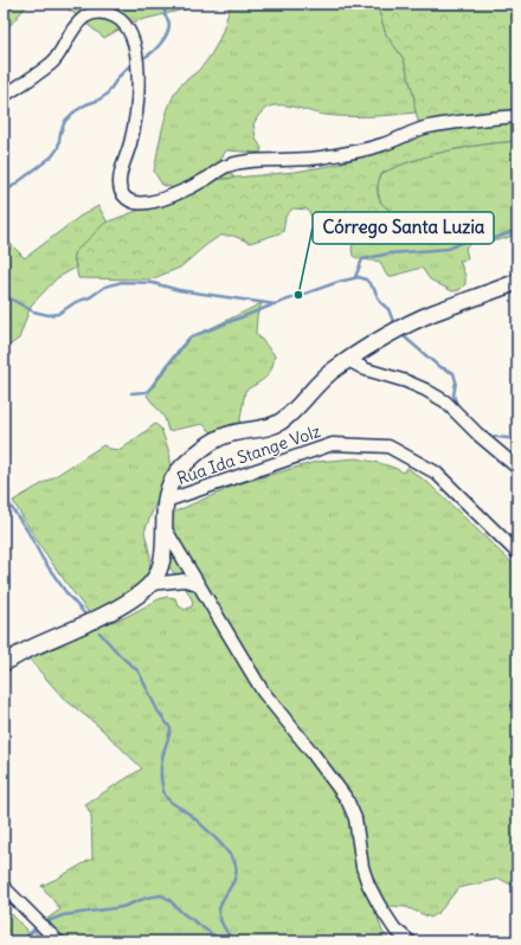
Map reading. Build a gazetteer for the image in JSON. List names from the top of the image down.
{
  "streets": {
    "street": ["Rua Ida Stange Volz"]
  },
  "places": ["Córrego Santa Luzia"]
}
